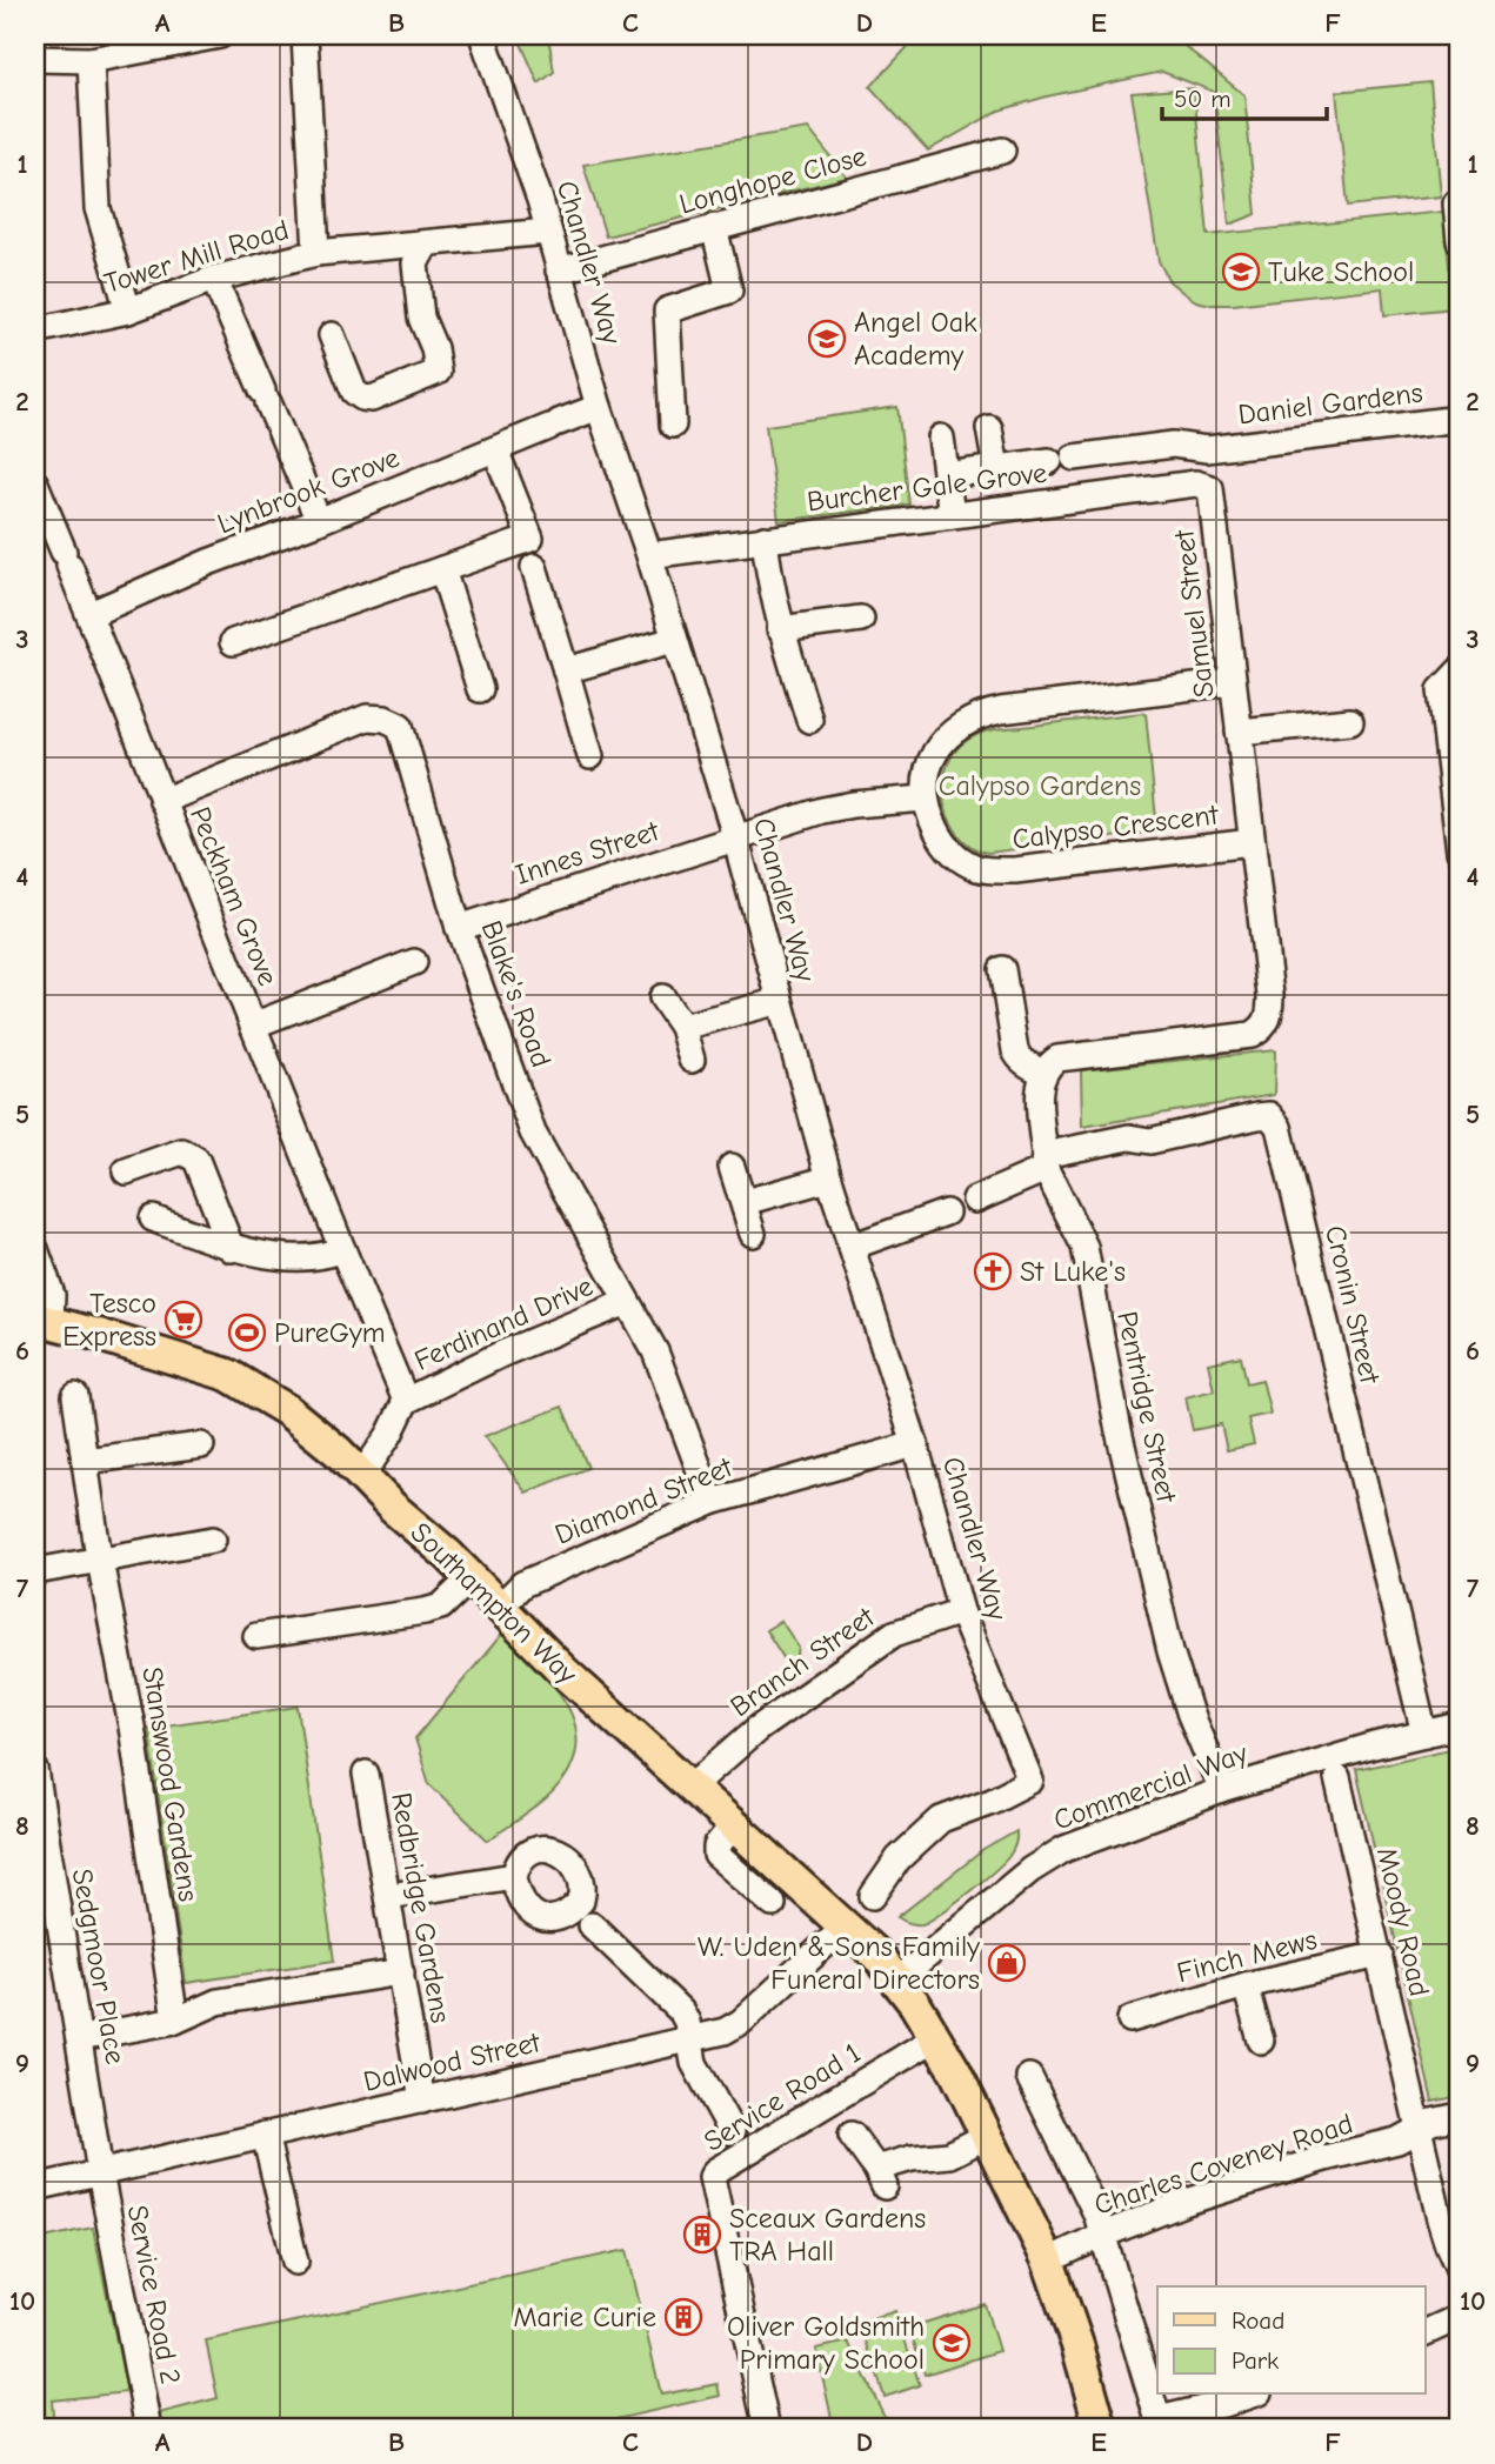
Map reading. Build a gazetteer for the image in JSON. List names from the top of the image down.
{
  "streets": {
    "main road": ["Southampton Way"],
    "street": [
      "Longhope Close",
      "Tower Mill Road",
      "Chandler Way",
      "Daniel Gardens",
      "Burcher Gale Grove",
      "Lynbrook Grove",
      "Samuel Street",
      "Calypso Crescent",
      "Innes Street",
      "Peckham Grove",
      "Blake's Road",
      "Cronin Street",
      "Ferdinand Drive",
      "Pentridge Street",
      "Diamond Street",
      "Branch Street",
      "Stanswood Gardens",
      "Commercial Way",
      "Redbridge Gardens",
      "Moody Road",
      "Finch Mews",
      "Sedgmoor Place",
      "Dalwood Street",
      "Service Road 1",
      "Charles Coveney Road",
      "Service Road 2"
    ]
  },
  "crossings": [
    ["Longhope Close", "Chandler Way"],
    ["Tower Mill Road", "Chandler Way"],
    ["Chandler Way", "Burcher Gale Grove"],
    ["Chandler Way", "Lynbrook Grove"],
    ["Chandler Way", "Innes Street"],
    ["Chandler Way", "Diamond Street"],
    ["Chandler Way", "Branch Street"],
    ["Burcher Gale Grove", "Samuel Street"],
    ["Lynbrook Grove", "Peckham Grove"],
    ["Samuel Street", "Calypso Crescent"],
    ["Samuel Street", "Pentridge Street"],
    ["Innes Street", "Blake's Road"],
    ["Peckham Grove", "Blake's Road"],
    ["Peckham Grove", "Ferdinand Drive"],
    ["Blake's Road", "Ferdinand Drive"],
    ["Blake's Road", "Diamond Street"],
    ["Cronin Street", "Pentridge Street"],
    ["Cronin Street", "Commercial Way"],
    ["Pentridge Street", "Commercial Way"],
    ["Diamond Street", "Southampton Way"],
    ["Southampton Way", "Branch Street"],
    ["Southampton Way", "Commercial Way"],
    ["Southampton Way", "Dalwood Street"],
    ["Southampton Way", "Service Road 1"],
    ["Southampton Way", "Charles Coveney Road"],
    ["Redbridge Gardens", "Dalwood Street"],
    ["Moody Road", "Finch Mews"],
    ["Moody Road", "Charles Coveney Road"],
    ["Sedgmoor Place", "Dalwood Street"],
    ["Sedgmoor Place", "Service Road 2"],
    ["Dalwood Street", "Service Road 2"]
  ],
  "parks": ["Calypso Gardens"],
  "places": {
    "school or university": ["Tuke School", "Angel Oak Academy", "Oliver Goldsmith Primary School"],
    "church": ["St Luke's"],
    "supermarket": ["Tesco Express"],
    "sports": ["PureGym"],
    "shop": ["W. Uden & Sons Family Funeral Directors"],
    "building": ["Sceaux Gardens TRA Hall", "Marie Curie"]
  },
  "legend": ["Road", "Park"],
  "scale_bar": "50 m",
  "grid": {
    "columns": [
      "A",
      "B",
      "C",
      "D",
      "E",
      "F"
    ],
    "rows": [
      "1",
      "2",
      "3",
      "4",
      "5",
      "6",
      "7",
      "8",
      "9",
      "10"
    ]
  }
}
